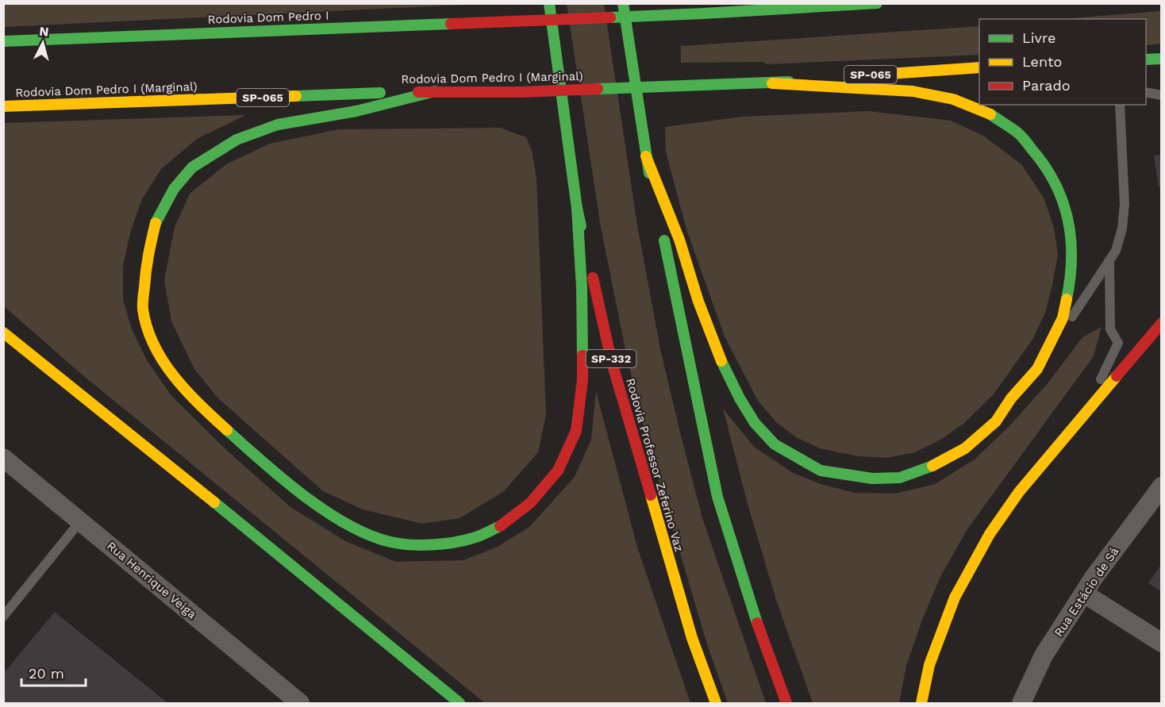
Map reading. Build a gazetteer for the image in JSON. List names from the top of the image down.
{
  "streets": {
    "highway": [
      "Rodovia Dom Pedro I",
      "SP-065",
      "Rodovia Dom Pedro I (Marginal)",
      "SP-332",
      "Rodovia Professor Zeferino Vaz"
    ],
    "street": ["Rua Henrique Veiga", "Rua Estácio de Sá"]
  },
  "legend": ["Livre", "Lento", "Parado"],
  "scale_bar": "20 m",
  "north": "top"
}
